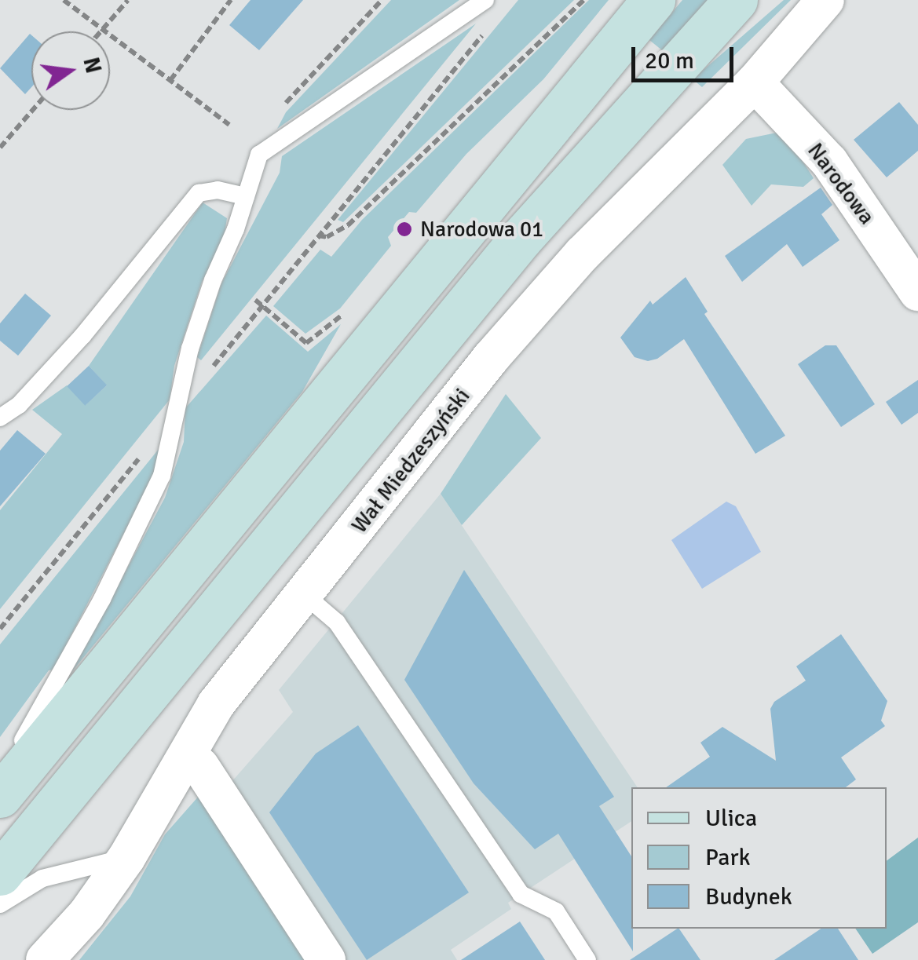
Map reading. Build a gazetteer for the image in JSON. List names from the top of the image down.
{
  "streets": {
    "street": ["Narodowa", "Wał Miedzeszyński"]
  },
  "crossings": [
    ["Narodowa", "Wał Miedzeszyński"]
  ],
  "places": ["Narodowa 01"],
  "legend": ["Ulica", "Park", "Budynek"],
  "scale_bar": "20 m",
  "north": "right"
}
